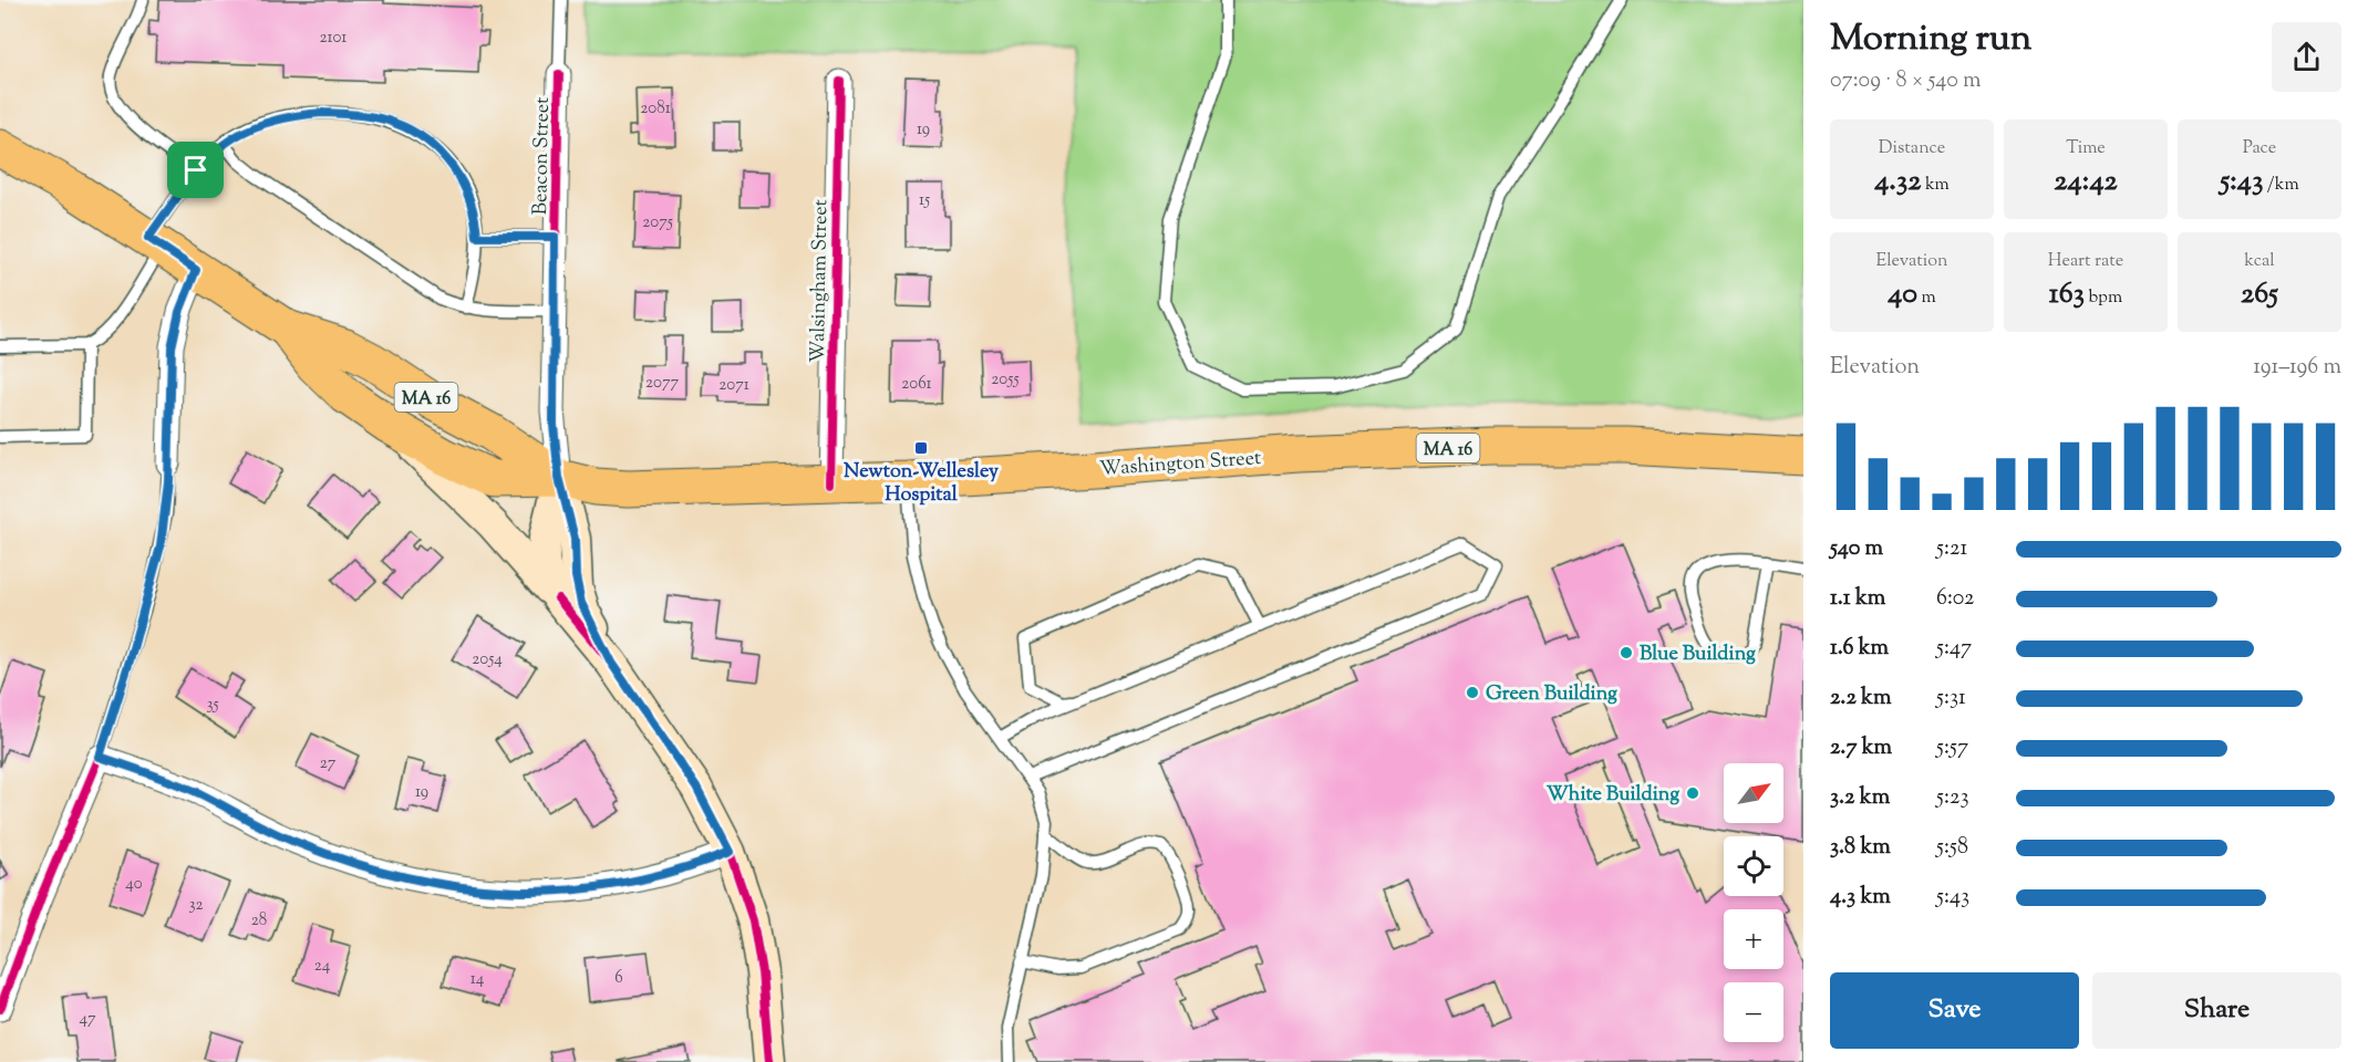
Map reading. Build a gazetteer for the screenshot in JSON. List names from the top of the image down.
{
  "streets": {
    "main road": ["Beacon Street", "MA 16", "Washington Street"],
    "street": ["Walsingham Street"]
  },
  "crossings": [
    ["Beacon Street", "Washington Street"],
    ["Walsingham Street", "Washington Street"]
  ],
  "places": {
    "transit": ["Newton-Wellesley Hospital"],
    "other": ["Blue Building", "Green Building", "White Building"]
  },
  "house_numbers": [
    "2101",
    "2081",
    "19",
    "15",
    "2075",
    "2055",
    "2077",
    "2061",
    "2071",
    "2054",
    "35",
    "27",
    "19",
    "40",
    "32",
    "28",
    "24",
    "6",
    "14",
    "47"
  ],
  "north": "top right",
  "page": {
    "heading": ["Morning run", "07:09 · 8 × 540 m"],
    "stats": [
      ["Distance", "4.32 km"],
      ["Time", "24:42"],
      ["Pace", "5:43 /km"],
      ["Elevation", "40 m"],
      ["Heart rate", "163 bpm"],
      ["kcal", "265"]
    ],
    "chart": ["Elevation", "191–196 m"],
    "list": [
      {
        "name": "540 m",
        "note": "5:21"
      },
      {
        "name": "1.1 km",
        "note": "6:02"
      },
      {
        "name": "1.6 km",
        "note": "5:47"
      },
      {
        "name": "2.2 km",
        "note": "5:31"
      },
      {
        "name": "2.7 km",
        "note": "5:57"
      },
      {
        "name": "3.2 km",
        "note": "5:23"
      },
      {
        "name": "3.8 km",
        "note": "5:58"
      },
      {
        "name": "4.3 km",
        "note": "5:43"
      }
    ],
    "map_buttons": ["+", "−"],
    "buttons": ["Save", "Share"]
  }
}
